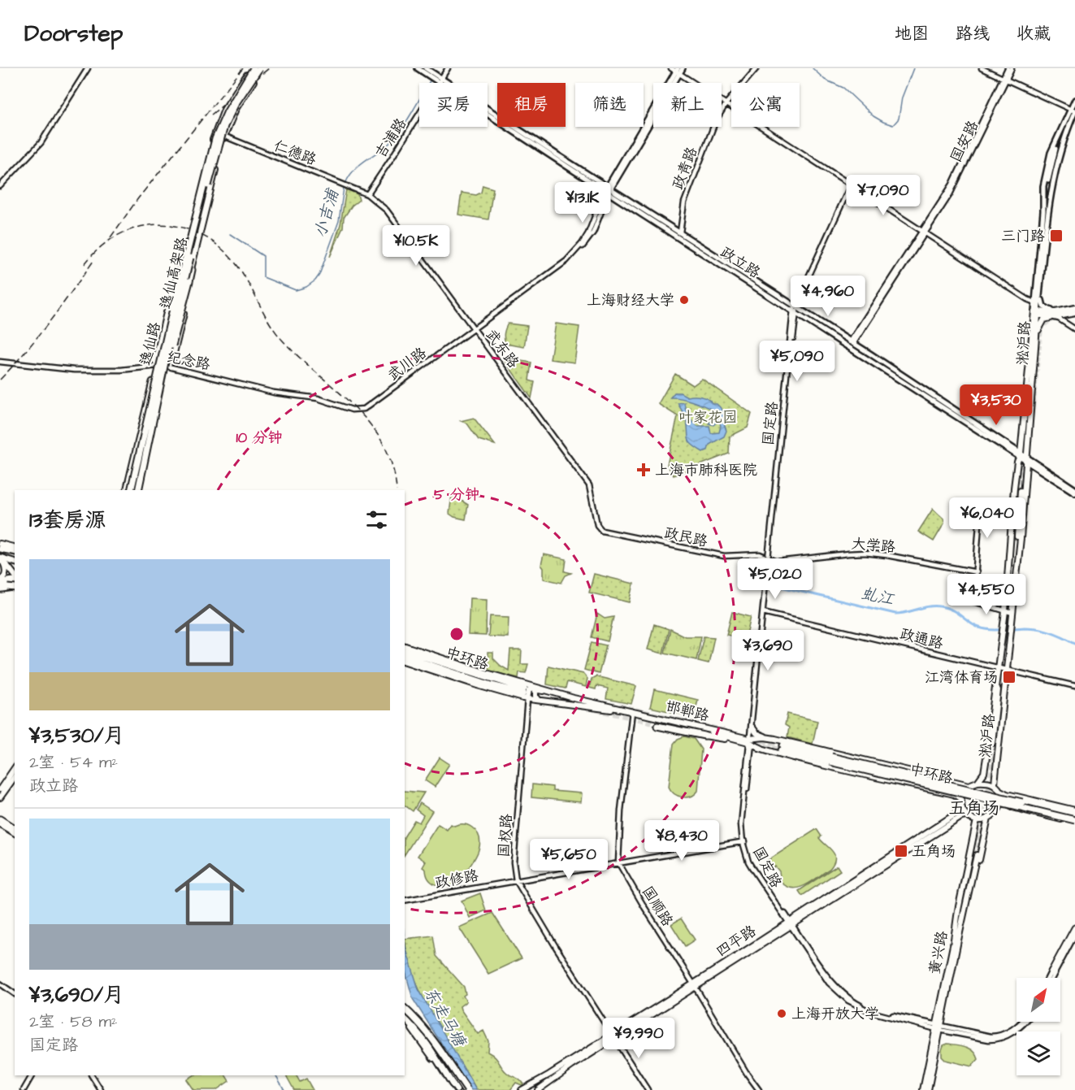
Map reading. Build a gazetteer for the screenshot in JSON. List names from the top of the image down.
{
  "streets": {
    "highway": ["逸仙高架路", "中环路"],
    "main road": [
      "政立路",
      "淞沪路",
      "逸仙路",
      "邯郸路",
      "四平路",
      "黄兴路"
    ],
    "street": [
      "吉浦路",
      "国安路",
      "仁德路",
      "政青路",
      "武东路",
      "纪念路",
      "武川路",
      "国定路",
      "政民路",
      "大学路",
      "政通路",
      "国权路",
      "政修路",
      "国顺路"
    ]
  },
  "crossings": [
    ["吉浦路", "仁德路"],
    ["吉浦路", "政立路"],
    ["吉浦路", "武东路"],
    ["国安路", "政立路"],
    ["仁德路", "武东路"],
    ["政青路", "政立路"],
    ["政立路", "淞沪路"],
    ["政立路", "武川路"],
    ["政立路", "国定路"],
    ["逸仙高架路", "逸仙路"],
    ["逸仙高架路", "纪念路"],
    ["淞沪路", "政通路"],
    ["淞沪路", "邯郸路"],
    ["淞沪路", "四平路"],
    ["淞沪路", "黄兴路"],
    ["逸仙路", "纪念路"],
    ["武东路", "武川路"],
    ["武东路", "政民路"],
    ["纪念路", "武川路"],
    ["国定路", "政民路"],
    ["国定路", "大学路"],
    ["国定路", "政通路"],
    ["国定路", "邯郸路"],
    ["国定路", "政修路"],
    ["国定路", "四平路"],
    ["国定路", "黄兴路"],
    ["政民路", "大学路"],
    ["中环路", "邯郸路"],
    ["中环路", "国权路"],
    ["邯郸路", "国权路"],
    ["邯郸路", "四平路"],
    ["邯郸路", "黄兴路"],
    ["国权路", "政修路"],
    ["国权路", "四平路"],
    ["政修路", "国顺路"],
    ["国顺路", "四平路"],
    ["四平路", "黄兴路"]
  ],
  "districts": ["五角场"],
  "water": ["小吉浦", "虬江", "东走马塘"],
  "parks": ["叶家花园"],
  "places": {
    "transit": ["三门路", "江湾体育场", "五角场"],
    "other": ["上海财经大学", "上海开放大学"],
    "health": ["上海市肺科医院"]
  },
  "north": "top right",
  "page": {
    "header": "Doorstep",
    "nav": ["地图", "路线", "收藏"],
    "chip": [
      "买房",
      "租房",
      "筛选",
      "新上",
      "公寓"
    ],
    "price": [
      "¥7,090",
      "¥13.1K",
      "¥10.5K",
      "¥4,960",
      "¥5,090",
      "¥3,530",
      "¥6,040",
      "¥5,020",
      "¥4,550",
      "¥3,690",
      "¥8,430",
      "¥5,650",
      "¥9,990"
    ],
    "heading": "13套房源",
    "list": [
      {
        "name": "¥3,530/月",
        "note": "2室 · 54 m² · 政立路"
      },
      {
        "name": "¥3,690/月",
        "note": "2室 · 58 m² · 国定路"
      }
    ]
  },
  "rings": ["10 分钟", "5 分钟"]
}
